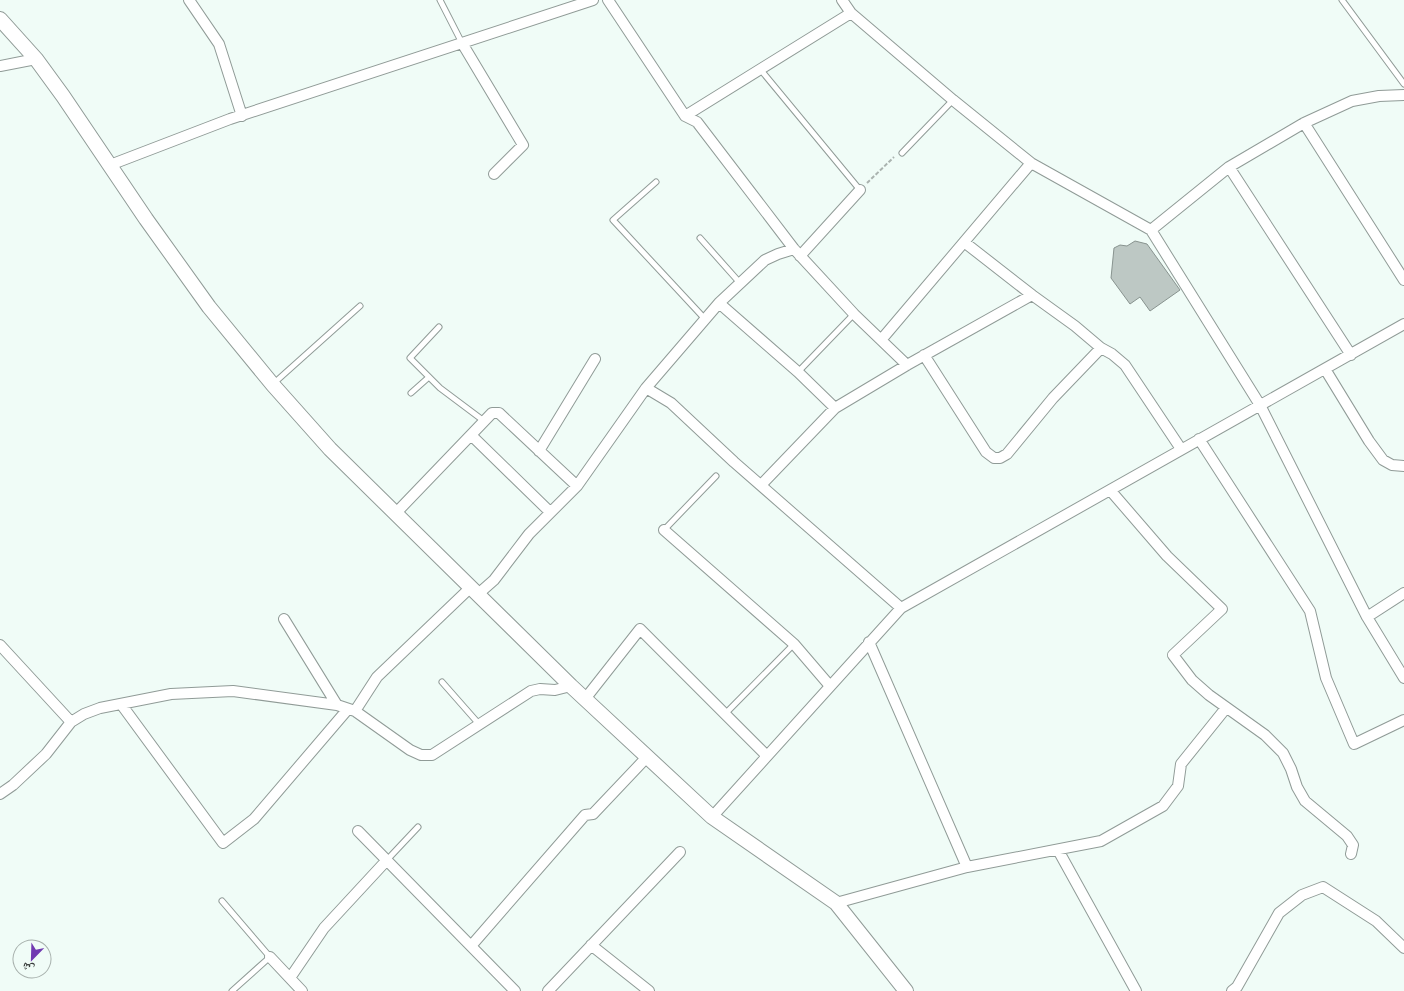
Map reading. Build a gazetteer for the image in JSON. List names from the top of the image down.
{
  "north": "bottom left"
}
